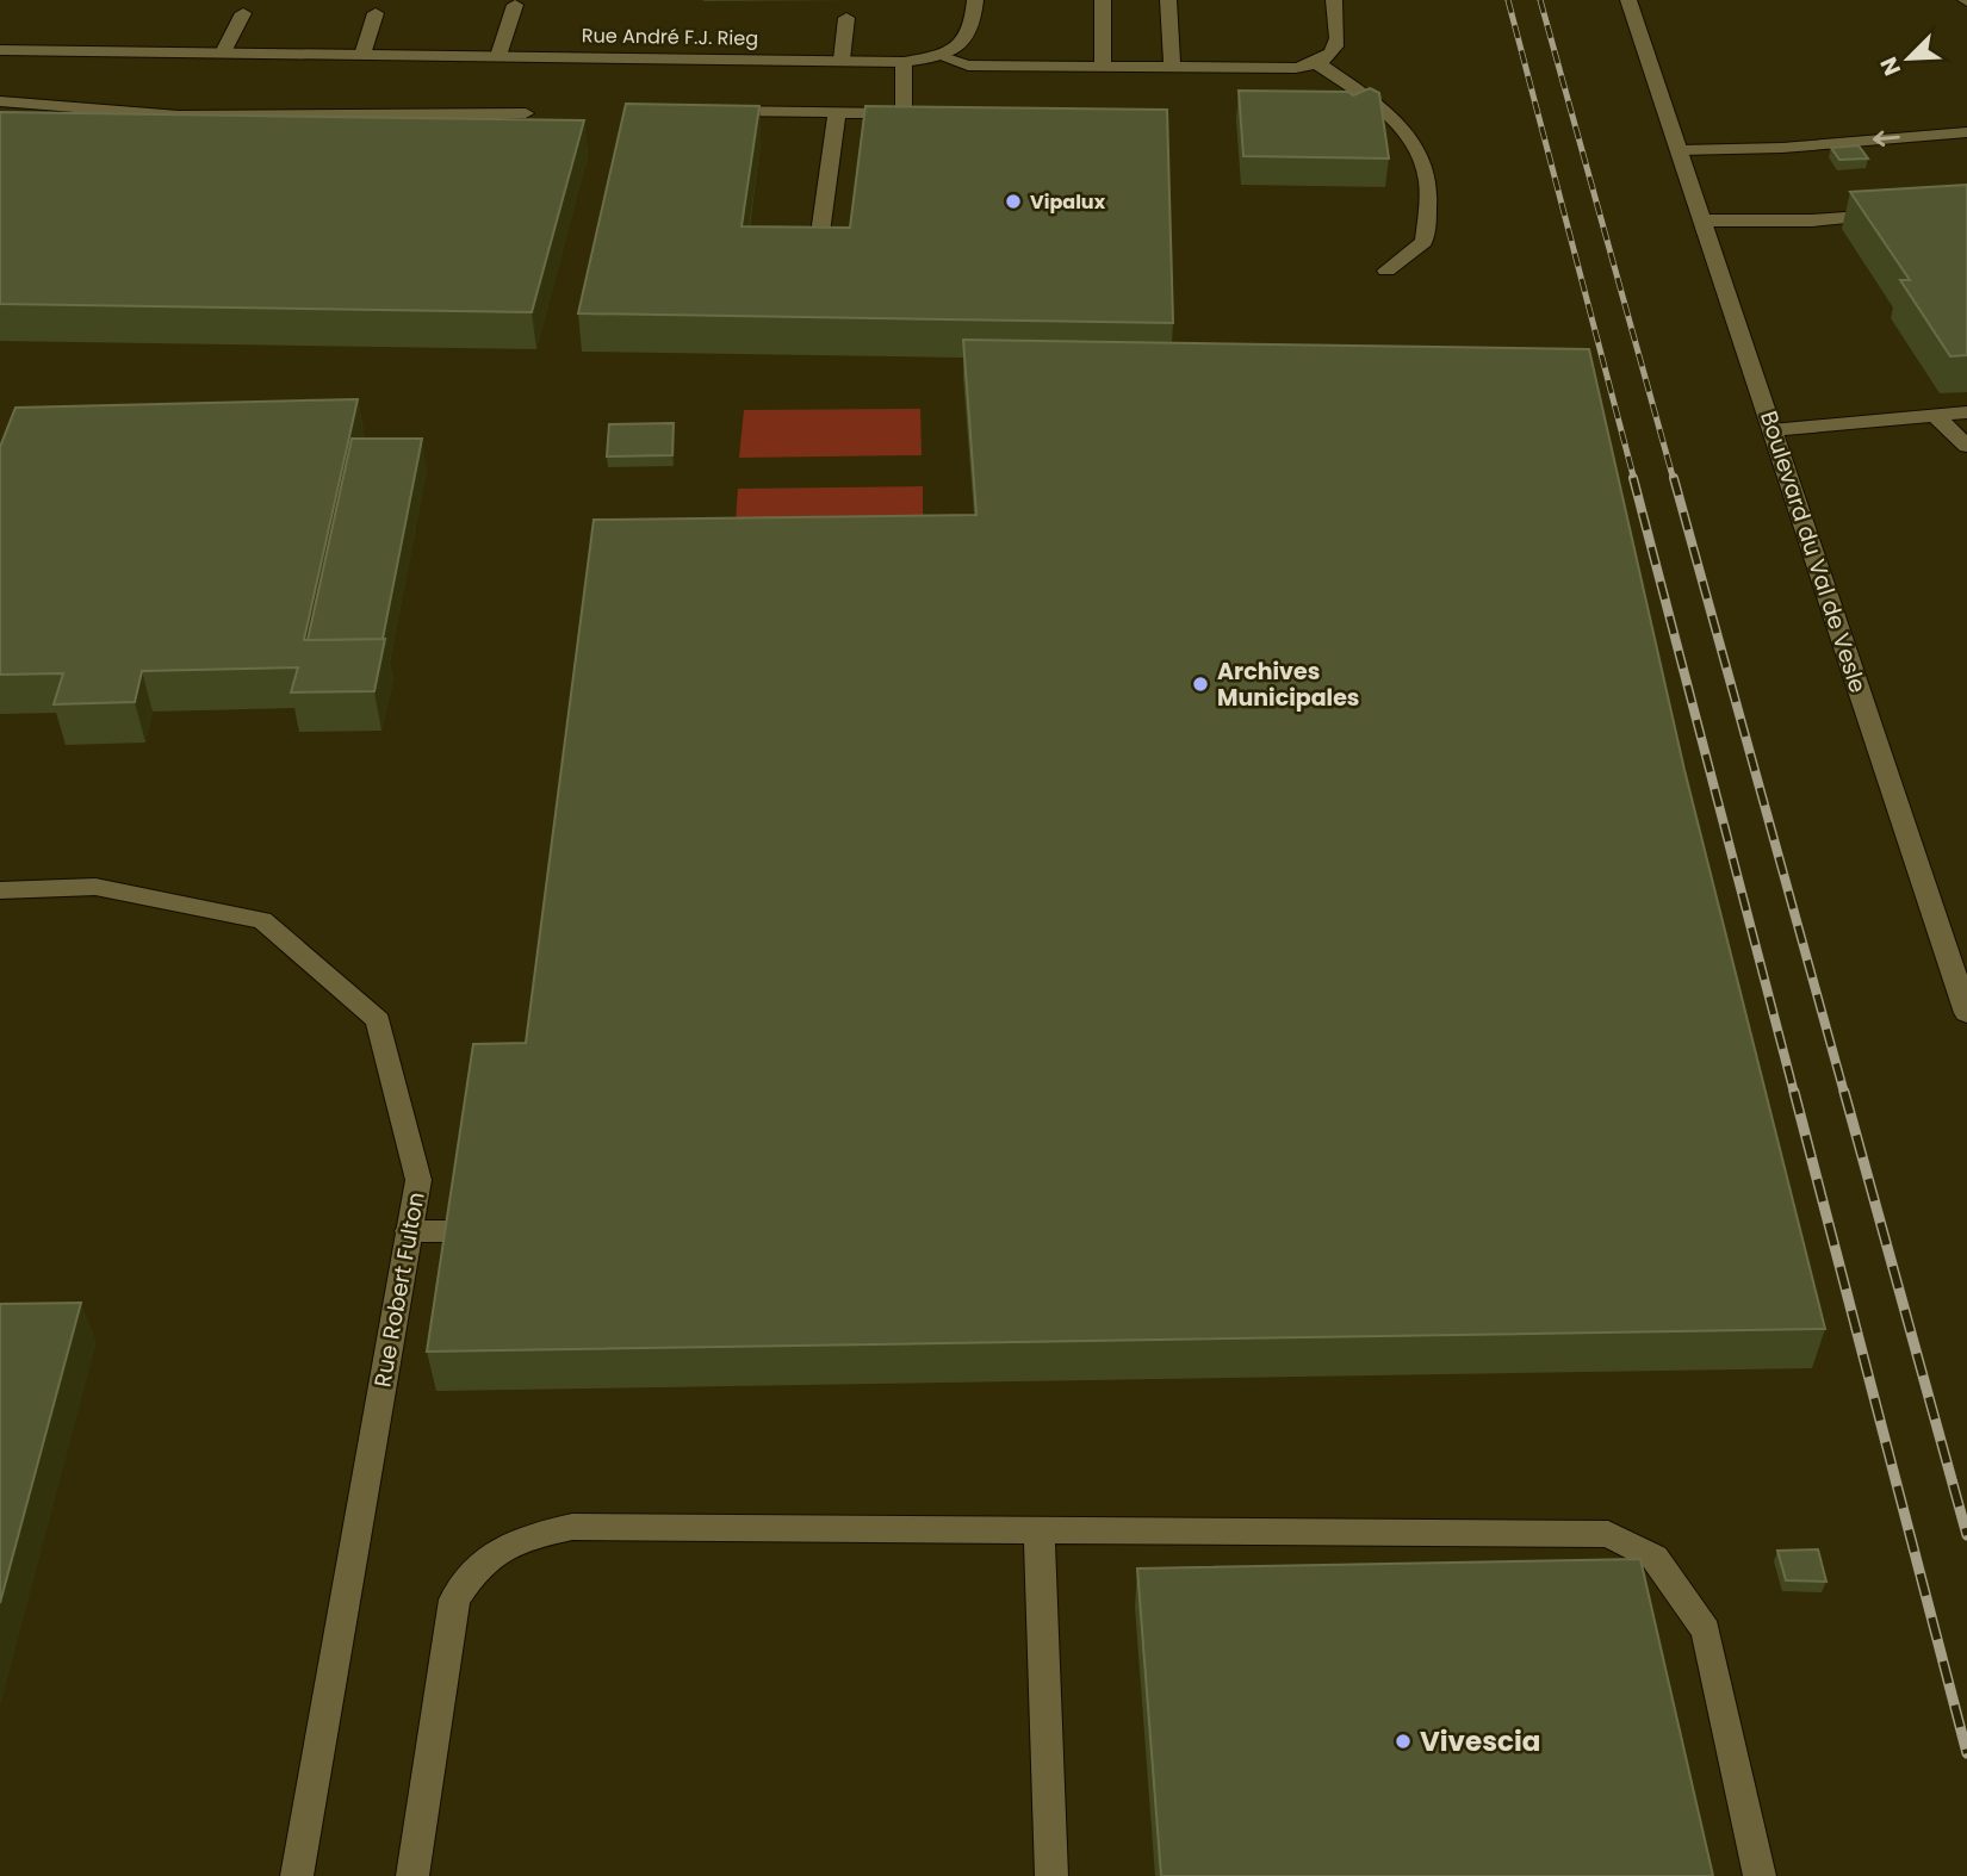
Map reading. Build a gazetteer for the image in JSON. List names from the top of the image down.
{
  "streets": {
    "street": ["Rue André F.J. Rieg", "Boulevard du Val de Vesle", "Rue Robert Fulton"]
  },
  "places": ["Vipalux", "Archives Municipales", "Vivescia"],
  "north": "bottom left"
}
